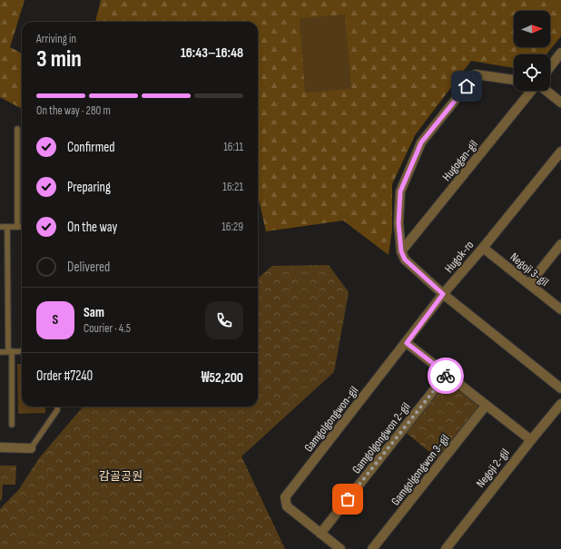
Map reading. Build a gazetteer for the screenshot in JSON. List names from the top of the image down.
{
  "streets": {
    "street": [
      "Hugogan-gil",
      "Hugok-ro",
      "Negoji 3-gil",
      "Gamgolgongwon-gil",
      "Gamgolgongwon 2-gil",
      "Negoji 2-gil",
      "Gamgolgongwon 3-gil"
    ]
  },
  "crossings": [
    ["Hugok-ro", "Negoji 3-gil"],
    ["Hugok-ro", "Gamgolgongwon-gil"],
    ["Gamgolgongwon-gil", "Gamgolgongwon 2-gil"]
  ],
  "parks": ["감골공원"],
  "north": "right",
  "page": {
    "heading": ["3 min", "Arriving in", "16:43–16:48"],
    "panel": [
      "Sam",
      "Courier · 4.5",
      "Order #7240",
      "₩52,200"
    ],
    "bar": "On the way · 280 m",
    "list": [
      ["Confirmed", "16:11"],
      ["Preparing", "16:21"],
      ["On the way", "16:29"],
      "Delivered"
    ],
    "round": "S"
  }
}
